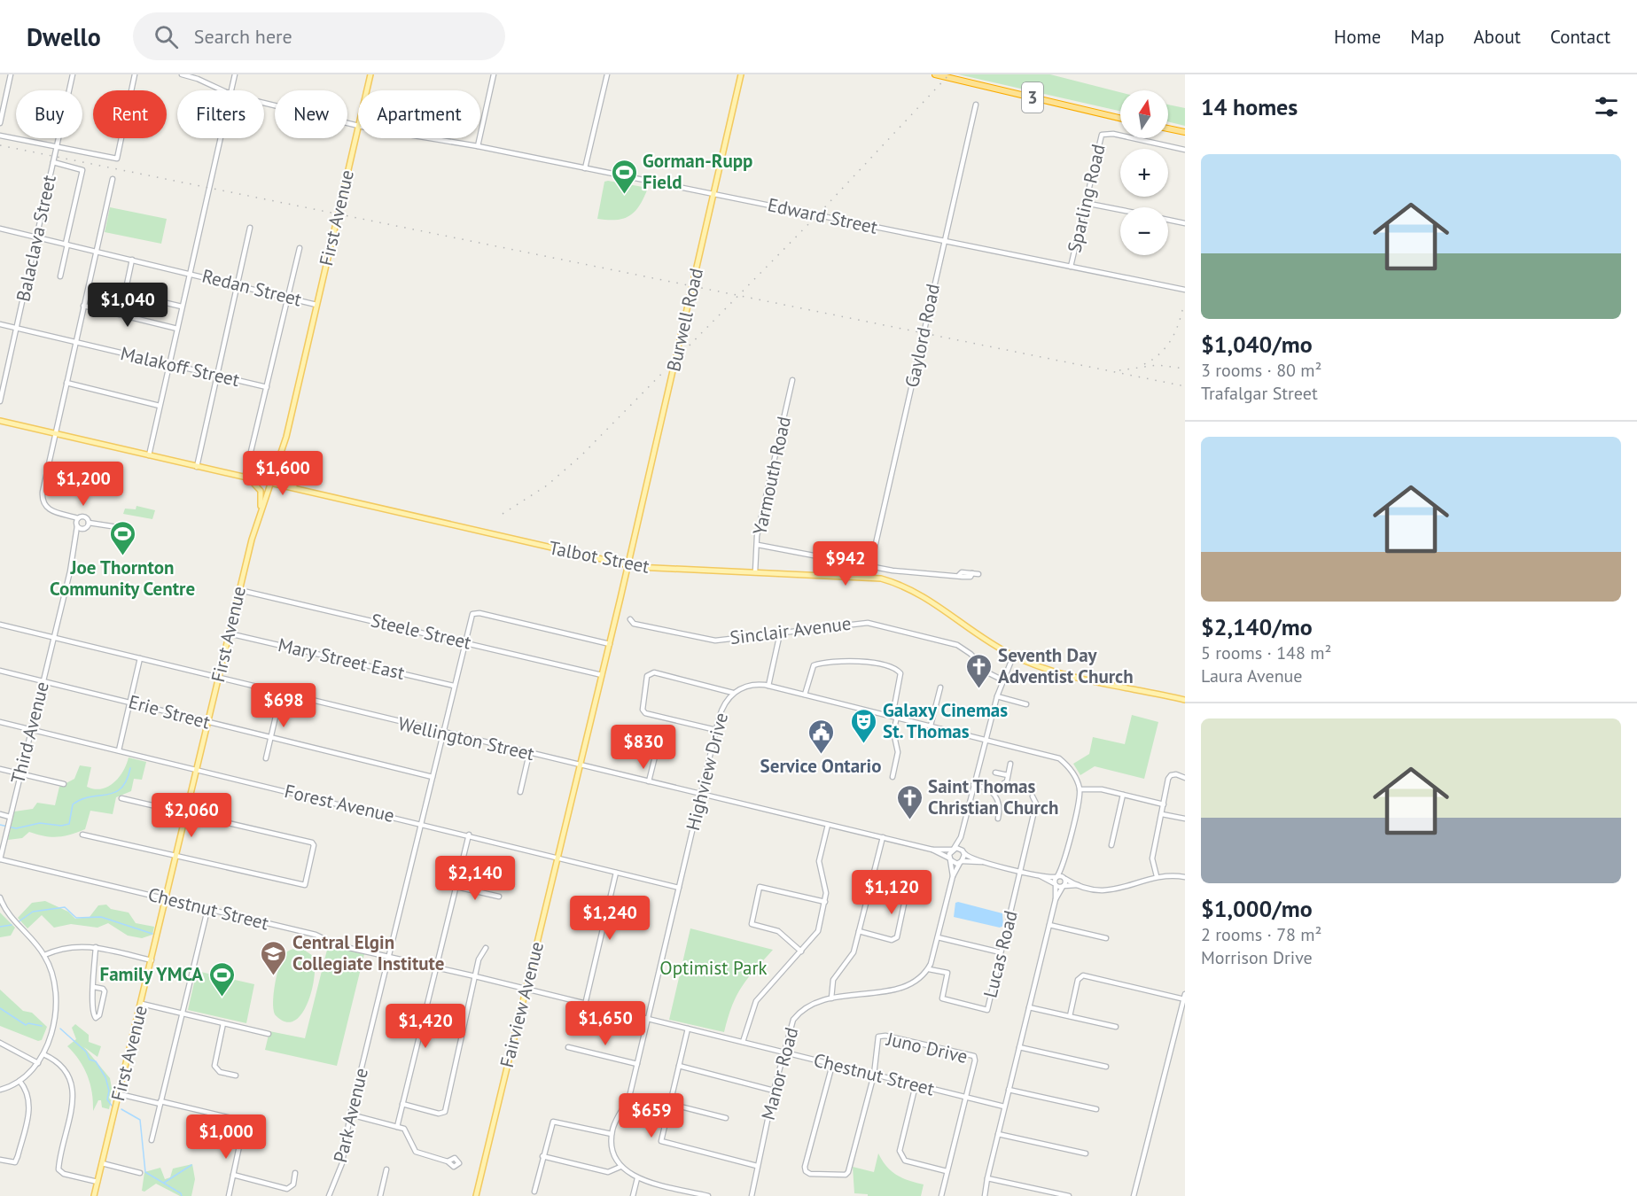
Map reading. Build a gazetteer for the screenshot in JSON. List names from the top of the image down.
{
  "streets": {
    "highway": ["3"],
    "main road": [
      "First Avenue",
      "Burwell Road",
      "Talbot Street",
      "Fairview Avenue"
    ],
    "street": [
      "Sparling Road",
      "Edward Street",
      "Balaclava Street",
      "Redan Street",
      "Gaylord Road",
      "Malakoff Street",
      "Yarmouth Road",
      "Sinclair Avenue",
      "Steele Street",
      "Mary Street East",
      "Erie Street",
      "Third Avenue",
      "Wellington Street",
      "Highview Drive",
      "Forest Avenue",
      "Chestnut Street",
      "Lucas Road",
      "Juno Drive",
      "Manor Road",
      "Park Avenue"
    ]
  },
  "crossings": [
    ["Sparling Road", "Edward Street"],
    ["Edward Street", "First Avenue"],
    ["Edward Street", "Burwell Road"],
    ["Edward Street", "Gaylord Road"],
    ["First Avenue", "Redan Street"],
    ["First Avenue", "Talbot Street"],
    ["First Avenue", "Steele Street"],
    ["First Avenue", "Mary Street East"],
    ["First Avenue", "Erie Street"],
    ["First Avenue", "Wellington Street"],
    ["First Avenue", "Forest Avenue"],
    ["First Avenue", "Chestnut Street"],
    ["Balaclava Street", "Redan Street"],
    ["Balaclava Street", "Malakoff Street"],
    ["Burwell Road", "Talbot Street"],
    ["Burwell Road", "Fairview Avenue"],
    ["Yarmouth Road", "Talbot Street"],
    ["Talbot Street", "Fairview Avenue"],
    ["Steele Street", "Fairview Avenue"],
    ["Steele Street", "Park Avenue"],
    ["Mary Street East", "Park Avenue"],
    ["Erie Street", "Third Avenue"],
    ["Erie Street", "Park Avenue"],
    ["Third Avenue", "Wellington Street"],
    ["Third Avenue", "Forest Avenue"],
    ["Third Avenue", "Chestnut Street"],
    ["Wellington Street", "Highview Drive"],
    ["Wellington Street", "Lucas Road"],
    ["Wellington Street", "Fairview Avenue"],
    ["Wellington Street", "Park Avenue"],
    ["Highview Drive", "Forest Avenue"],
    ["Highview Drive", "Chestnut Street"],
    ["Highview Drive", "Lucas Road"],
    ["Forest Avenue", "Fairview Avenue"],
    ["Forest Avenue", "Park Avenue"],
    ["Chestnut Street", "Fairview Avenue"],
    ["Chestnut Street", "Juno Drive"],
    ["Chestnut Street", "Manor Road"],
    ["Chestnut Street", "Park Avenue"],
    ["Lucas Road", "Manor Road"],
    ["Fairview Avenue", "Park Avenue"]
  ],
  "parks": ["Optimist Park"],
  "places": {
    "sports": ["Gorman-Rupp Field", "Joe Thornton Community Centre", "Family YMCA"],
    "church": ["Seventh Day Adventist Church", "Saint Thomas Christian Church"],
    "theatre": ["Galaxy Cinemas St. Thomas"],
    "public building": ["Service Ontario"],
    "school or university": ["Central Elgin Collegiate Institute"]
  },
  "north": "top",
  "page": {
    "header": "Dwello",
    "search": "Search here",
    "nav": [
      "Home",
      "Map",
      "About",
      "Contact"
    ],
    "heading": "14 homes",
    "map_buttons": ["+", "−"],
    "chip": [
      "Buy",
      "Rent",
      "Filters",
      "New",
      "Apartment"
    ],
    "list": [
      {
        "name": "$1,040/mo",
        "note": "3 rooms · 80 m² · Trafalgar Street"
      },
      {
        "name": "$2,140/mo",
        "note": "5 rooms · 148 m² · Laura Avenue"
      },
      {
        "name": "$1,000/mo",
        "note": "2 rooms · 78 m² · Morrison Drive"
      }
    ],
    "price": [
      "$1,040",
      "$1,600",
      "$1,200",
      "$942",
      "$698",
      "$830",
      "$2,060",
      "$2,140",
      "$1,120",
      "$1,240",
      "$1,650",
      "$1,420",
      "$659",
      "$1,000"
    ]
  }
}
